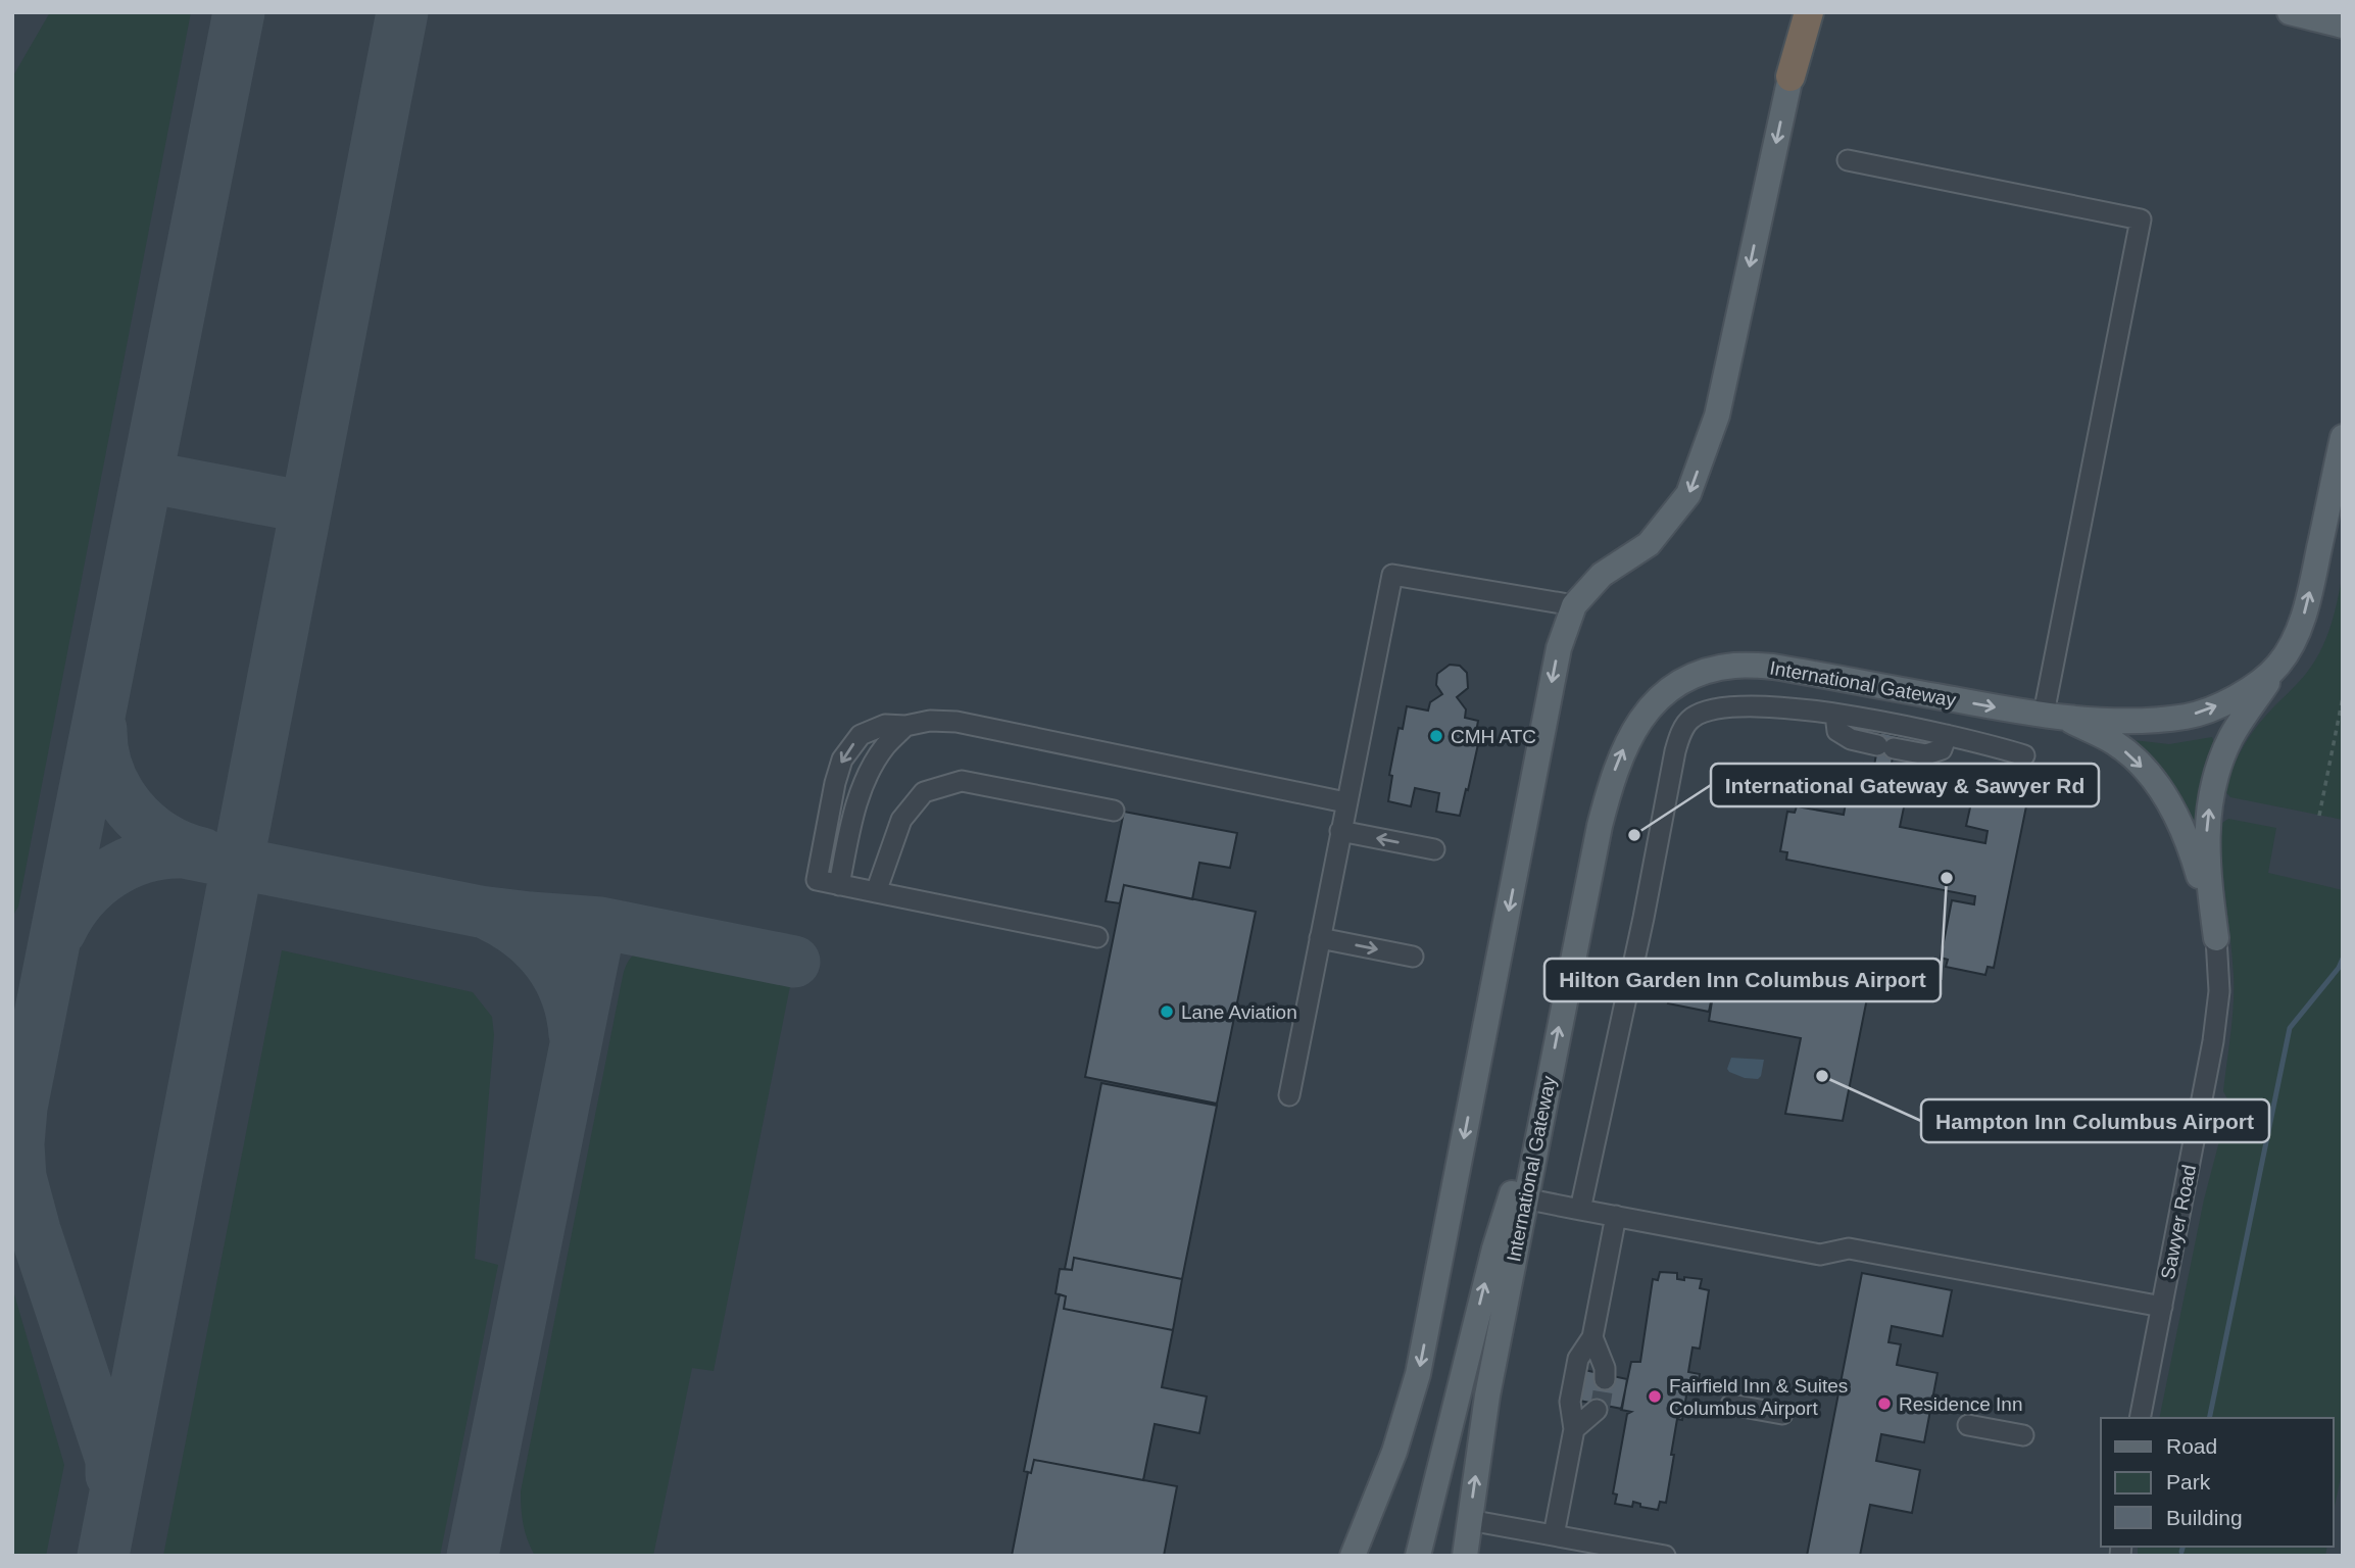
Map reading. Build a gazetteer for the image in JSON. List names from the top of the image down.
{
  "streets": {
    "main road": ["International Gateway"],
    "street": ["Sawyer Road"]
  },
  "places": [
    "CMH ATC",
    "International Gateway & Sawyer Rd",
    "Hilton Garden Inn Columbus Airport",
    "Lane Aviation",
    "Hampton Inn Columbus Airport",
    "Fairfield Inn & Suites Columbus Airport",
    "Residence Inn"
  ],
  "legend": ["Road", "Park", "Building"]
}
